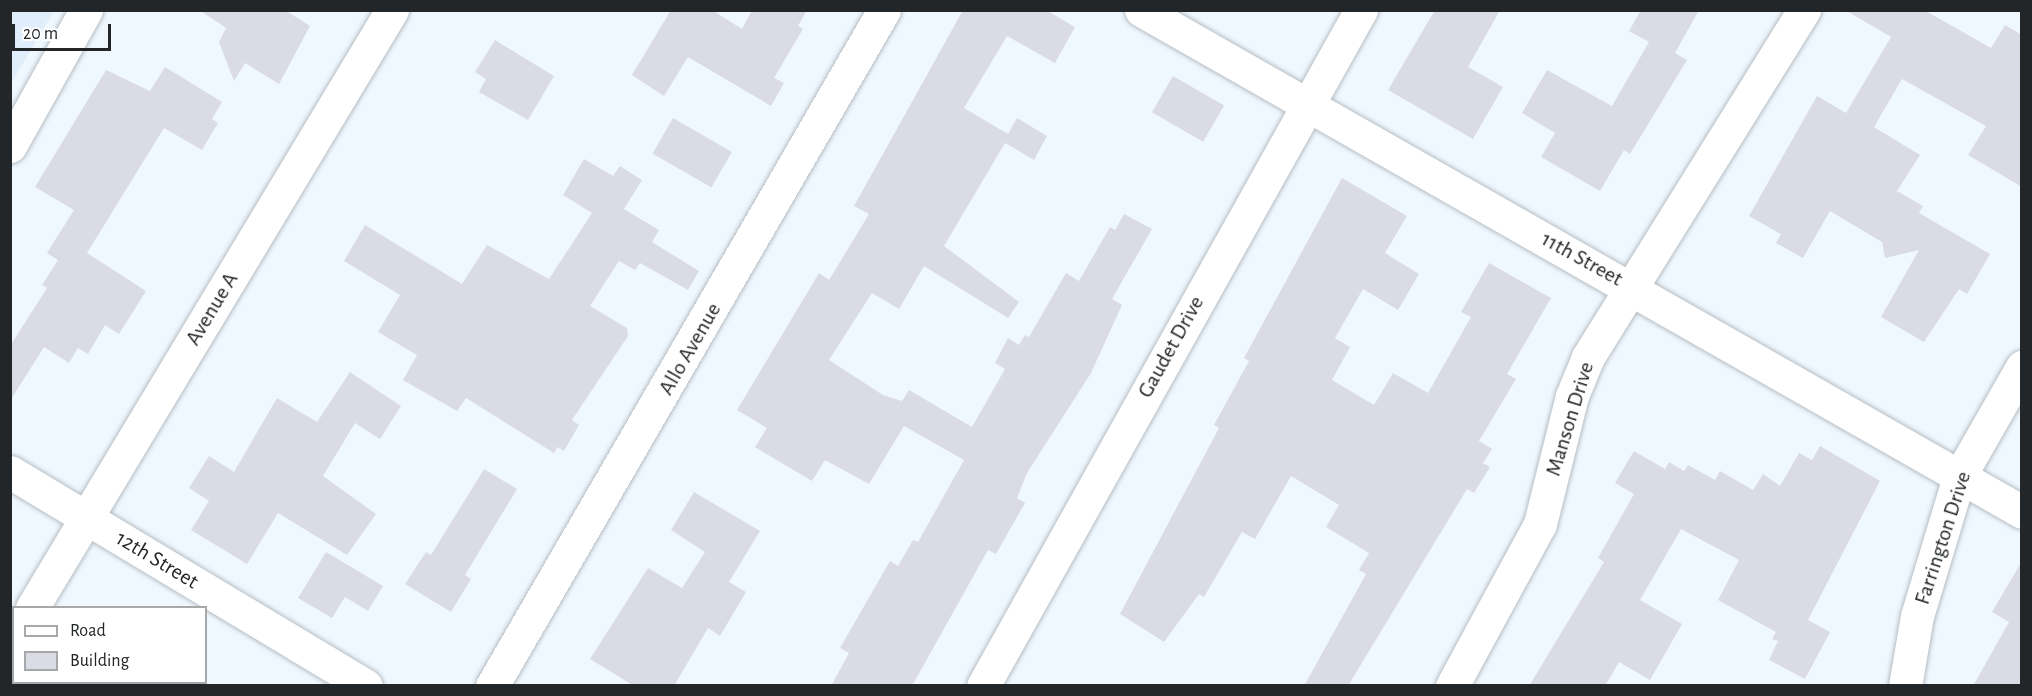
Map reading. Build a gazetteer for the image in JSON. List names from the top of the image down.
{
  "streets": {
    "street": [
      "11th Street",
      "Avenue A",
      "Gaudet Drive",
      "Allo Avenue",
      "Manson Drive",
      "Farrington Drive",
      "12th Street"
    ]
  },
  "crossings": [
    ["11th Street", "Gaudet Drive"],
    ["11th Street", "Manson Drive"],
    ["11th Street", "Farrington Drive"],
    ["Avenue A", "12th Street"]
  ],
  "legend": ["Road", "Building"],
  "scale_bar": "20 m"
}
